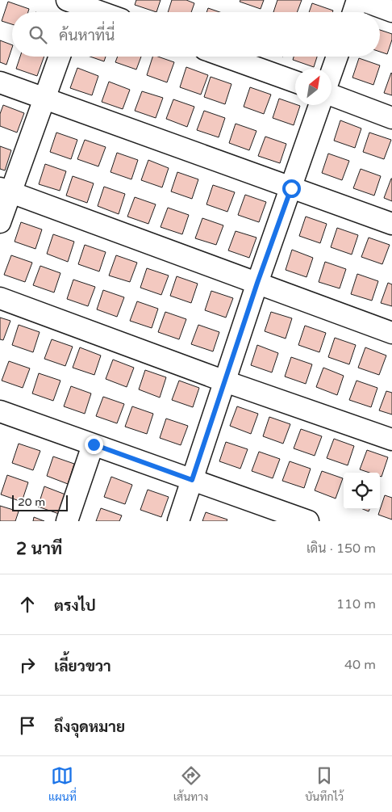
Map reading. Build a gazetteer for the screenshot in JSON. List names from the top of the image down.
{
  "scale_bar": "20 m",
  "north": "top right",
  "page": {
    "search": "ค้นหาที่นี่",
    "scale": "20 m",
    "heading": ["2 นาที", "เดิน · 150 m"],
    "list": [
      ["ตรงไป", "110 m"],
      ["เลี้ยวขวา", "40 m"],
      "ถึงจุดหมาย"
    ],
    "nav": ["แผนที่", "เส้นทาง", "บันทึกไว้"]
  }
}
